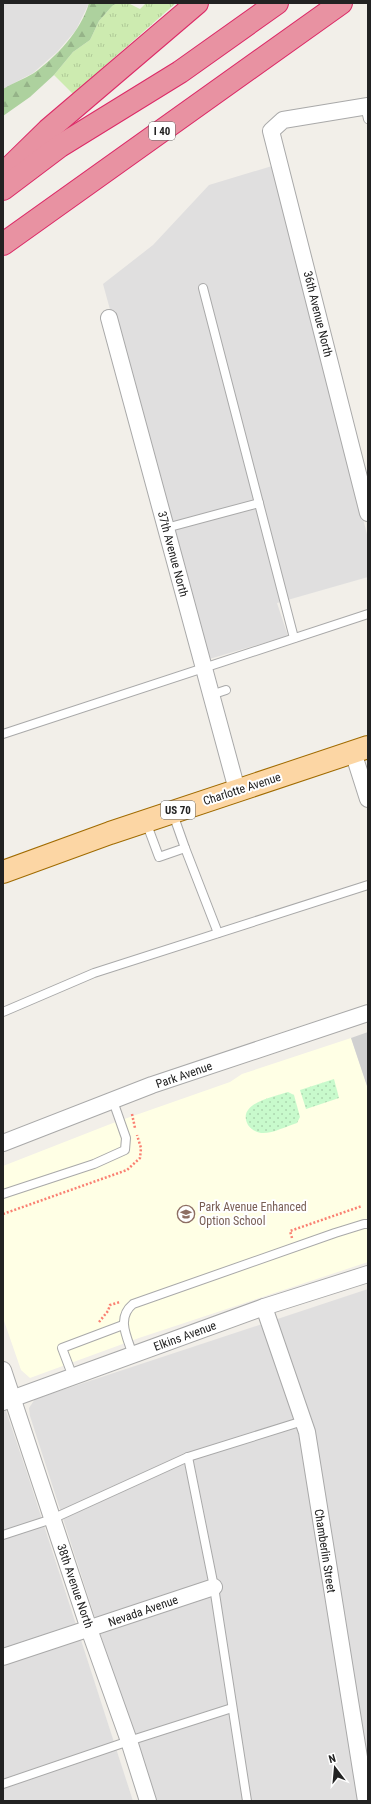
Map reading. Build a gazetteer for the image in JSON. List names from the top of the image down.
{
  "streets": {
    "highway": ["I 40"],
    "main road": ["Charlotte Avenue", "US 70"],
    "street": [
      "36th Avenue North",
      "37th Avenue North",
      "Park Avenue",
      "Elkins Avenue",
      "Chamberlin Street",
      "38th Avenue North",
      "Nevada Avenue"
    ]
  },
  "crossings": [
    ["37th Avenue North", "Charlotte Avenue"],
    ["Elkins Avenue", "Chamberlin Street"],
    ["Elkins Avenue", "38th Avenue North"],
    ["38th Avenue North", "Nevada Avenue"]
  ],
  "places": {
    "school or university": ["Park Avenue Enhanced Option School"]
  },
  "north": "top"
}
